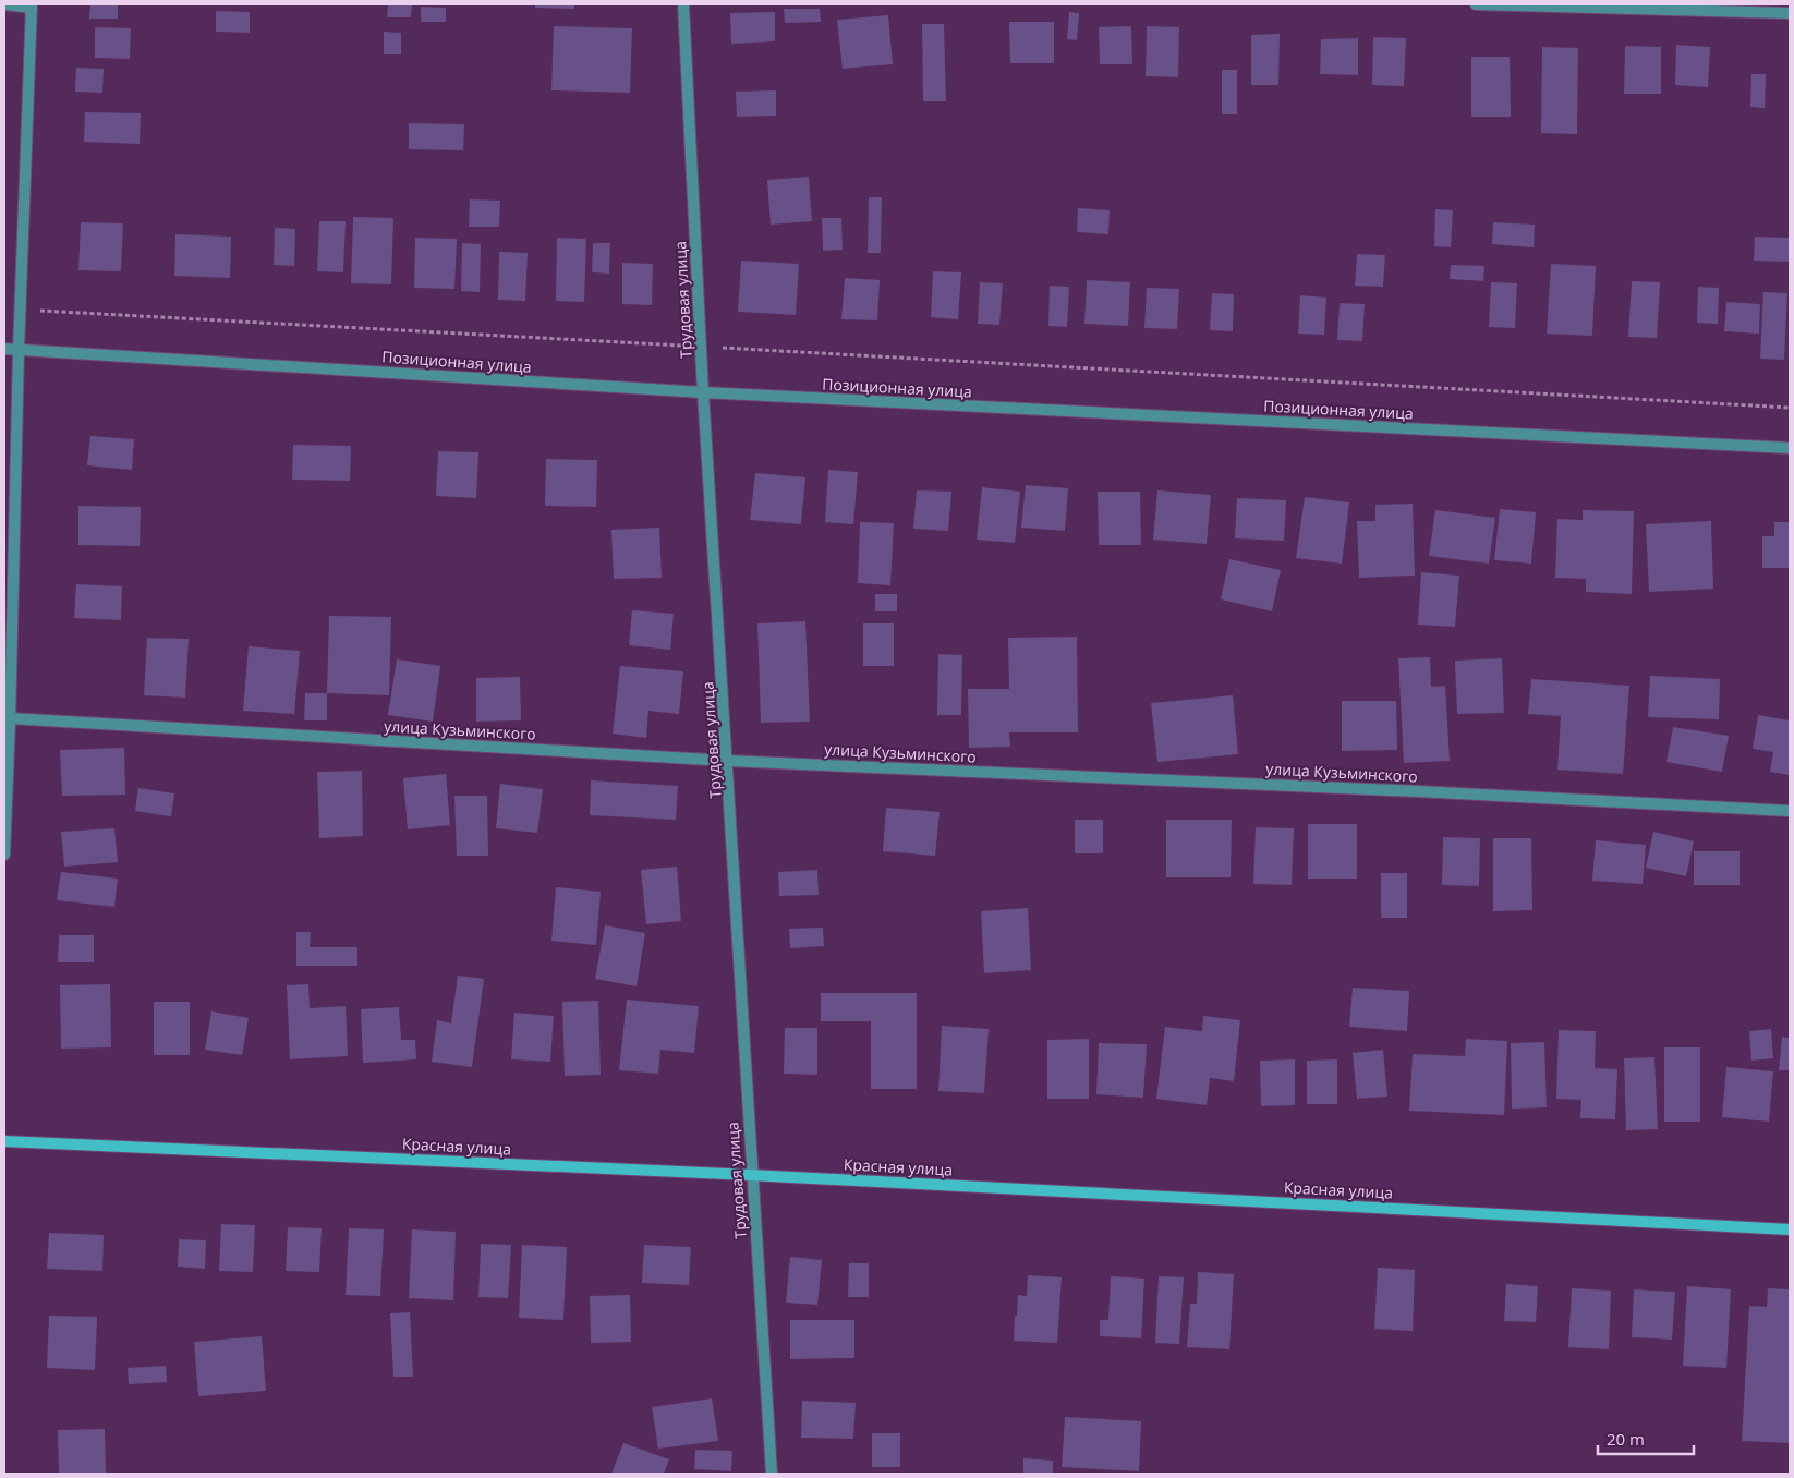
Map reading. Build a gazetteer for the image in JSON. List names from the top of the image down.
{
  "streets": {
    "main road": ["Красная улица"],
    "street": ["Трудовая улица", "Позиционная улица", "улица Кузьминского"]
  },
  "crossings": [
    ["Трудовая улица", "Позиционная улица"],
    ["Трудовая улица", "улица Кузьминского"],
    ["Трудовая улица", "Красная улица"]
  ],
  "scale_bar": "20 m"
}
